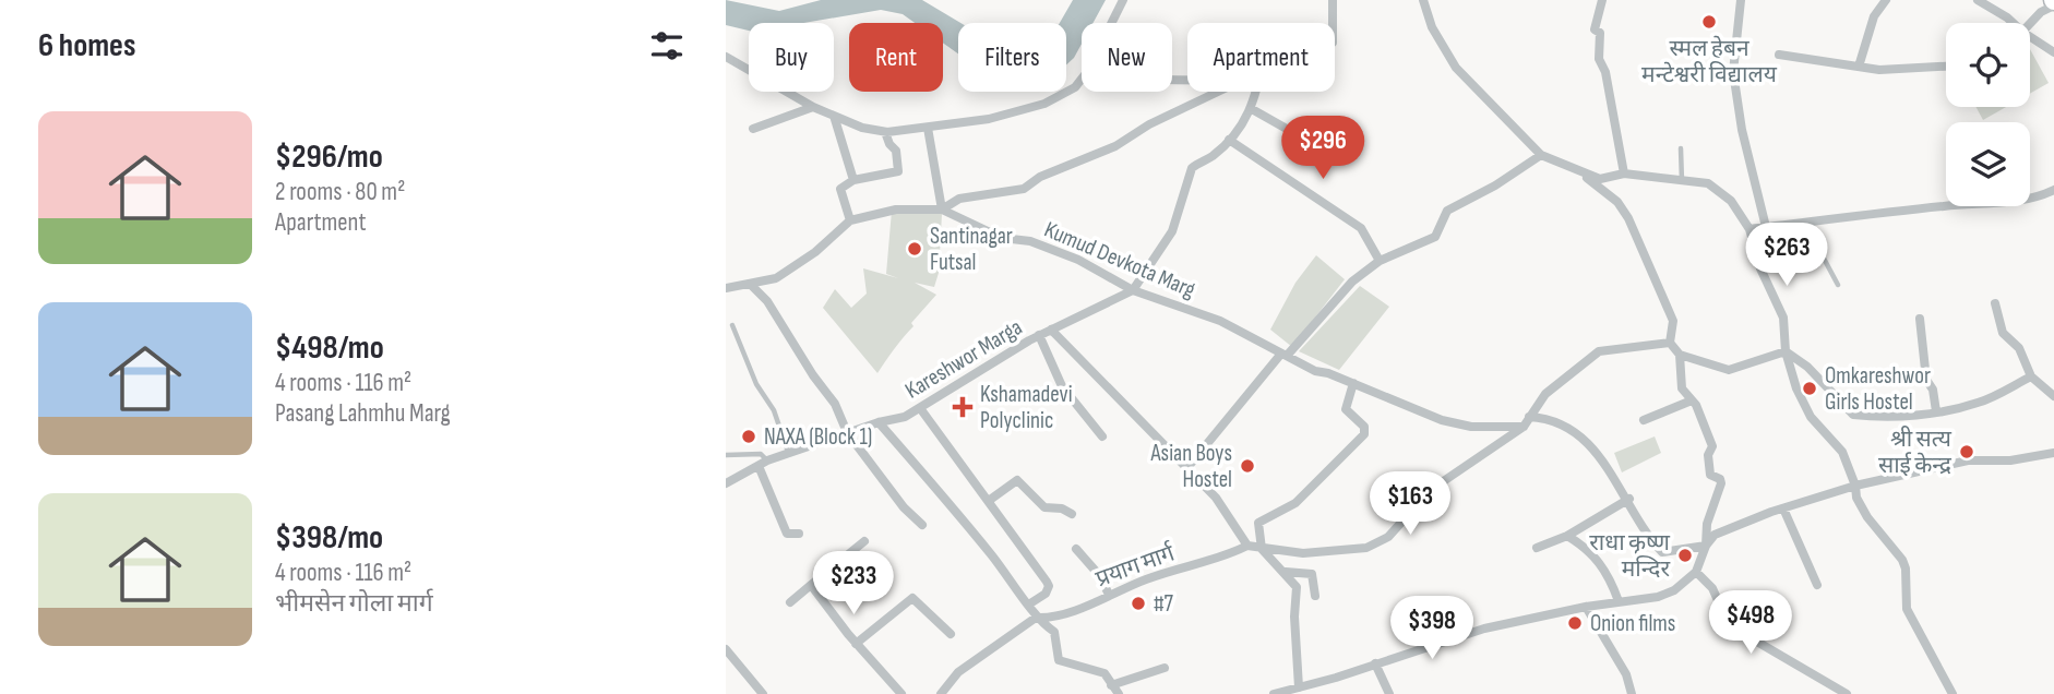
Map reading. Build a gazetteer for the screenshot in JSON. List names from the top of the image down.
{
  "streets": {
    "street": ["Kumud Devkota Marg", "Kareshwor Marga", "प्रयाग मार्ग"]
  },
  "crossings": [
    ["Kumud Devkota Marg", "Kareshwor Marga"]
  ],
  "places": {
    "other": [
      "स्मल हेबन मन्टेश्वरी विद्यालय",
      "Santinagar Futsal",
      "Omkareshwor Girls Hostel",
      "NAXA (Block 1)",
      "श्री सत्य साई केन्द्र",
      "Asian Boys Hostel",
      "राधा कृष्ण मन्दिर",
      "#7",
      "Onion films"
    ],
    "health": ["Kshamadevi Polyclinic"]
  },
  "page": {
    "heading": "6 homes",
    "chip": [
      "Buy",
      "Rent",
      "Filters",
      "New",
      "Apartment"
    ],
    "list": [
      {
        "name": "$296/mo",
        "note": "2 rooms · 80 m² · Apartment"
      },
      {
        "name": "$498/mo",
        "note": "4 rooms · 116 m² · Pasang Lahmhu Marg"
      },
      {
        "name": "$398/mo",
        "note": "4 rooms · 116 m² · भीमसेन गोला मार्ग"
      }
    ],
    "price": [
      "$296",
      "$263",
      "$163",
      "$233",
      "$498",
      "$398"
    ]
  }
}
